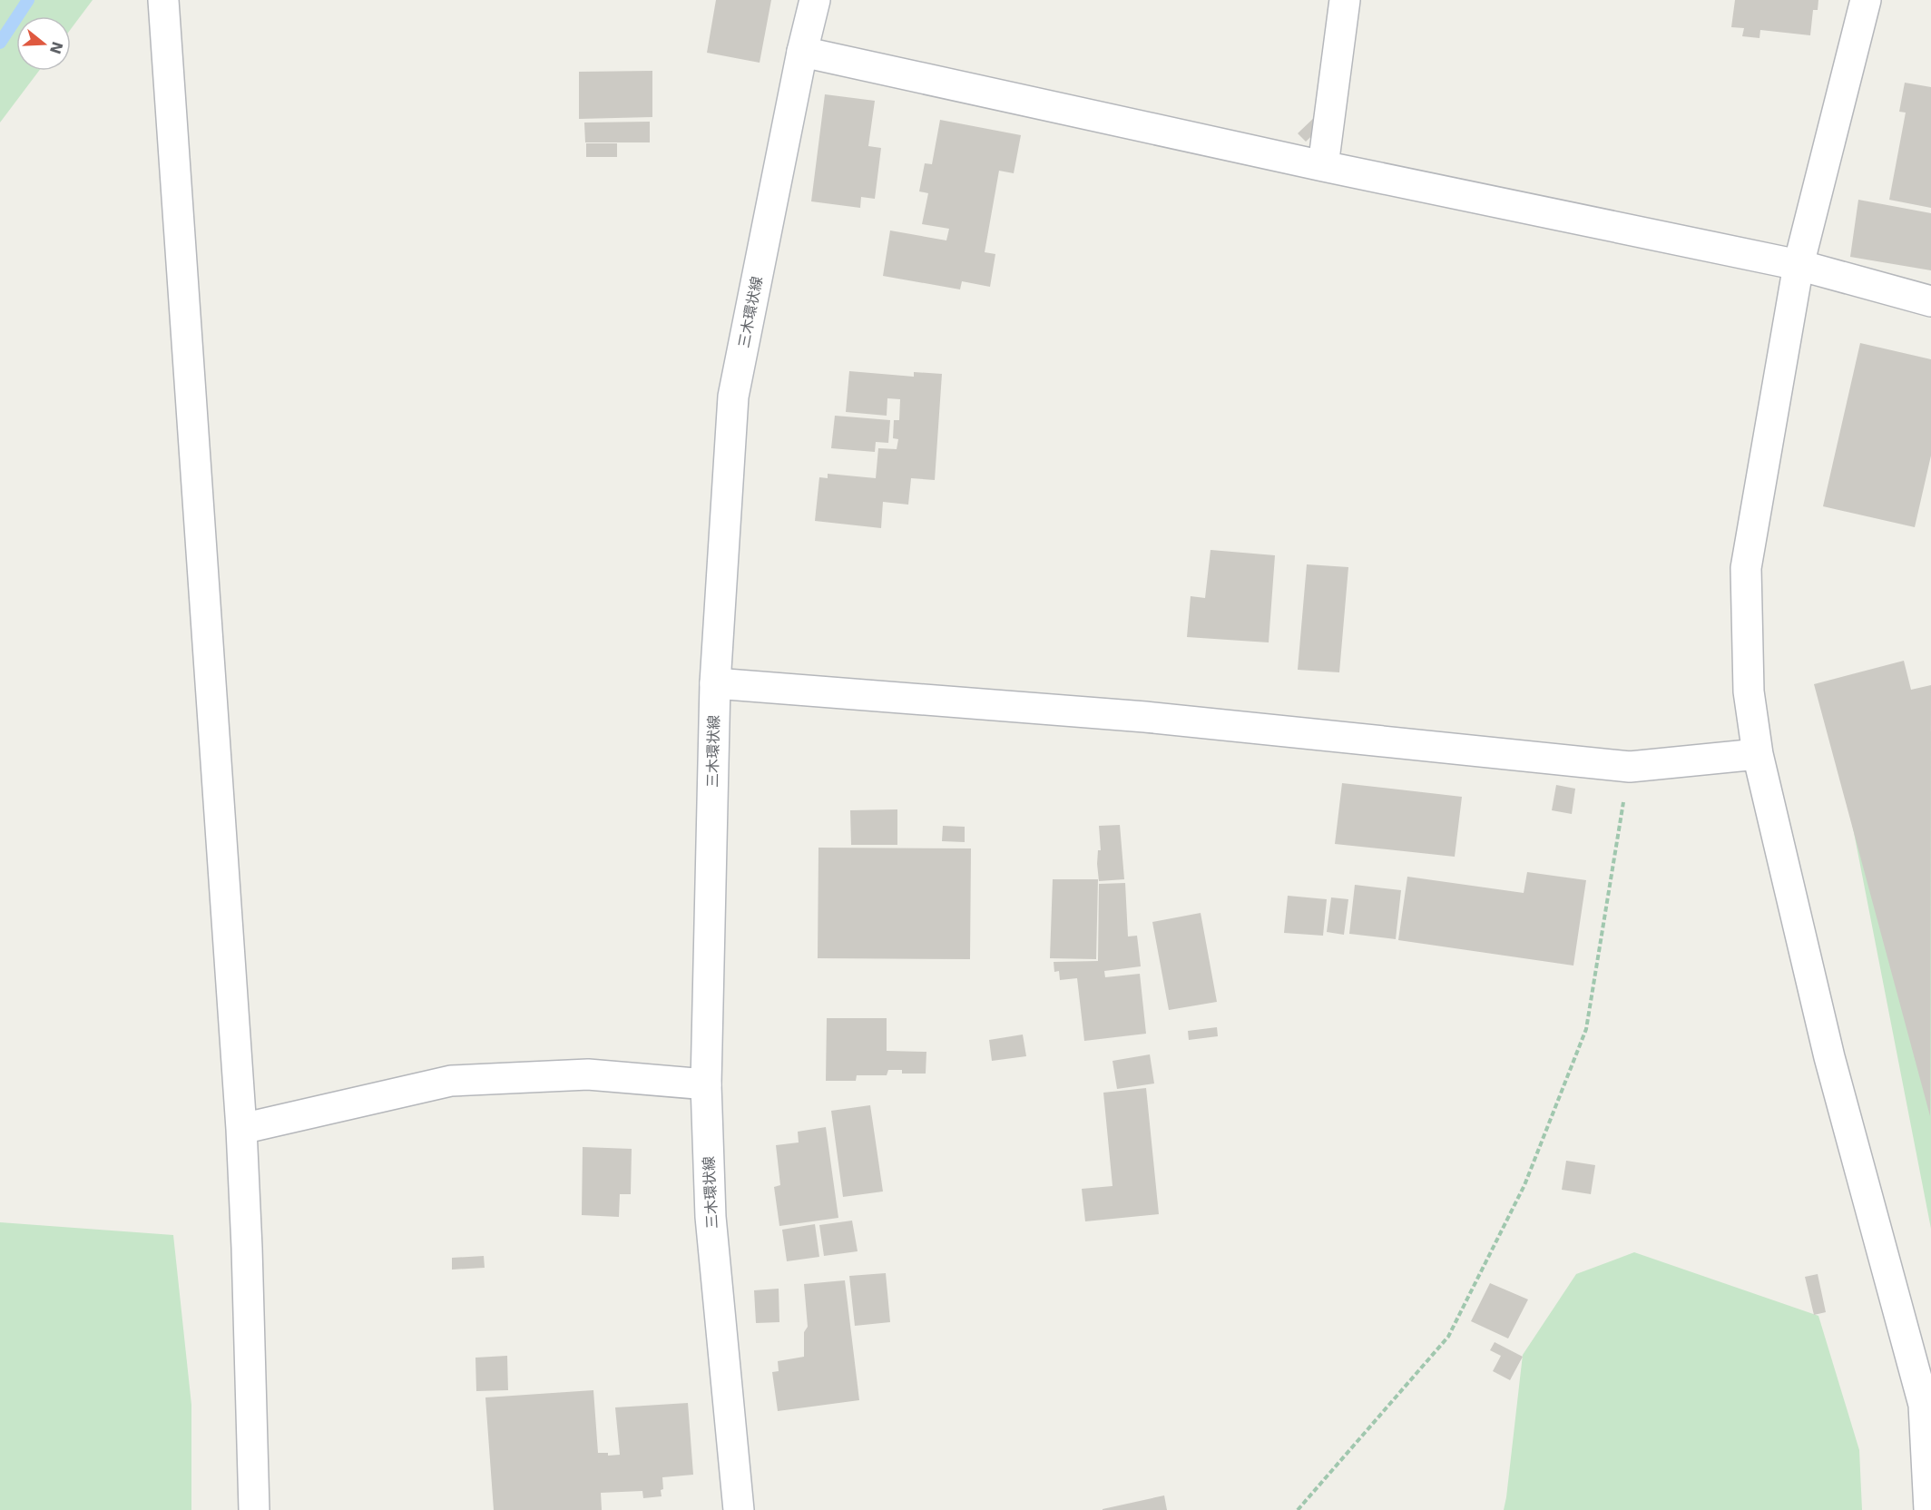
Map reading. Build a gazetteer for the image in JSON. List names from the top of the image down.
{
  "streets": {
    "street": ["三木環状線"]
  },
  "north": "right"
}
